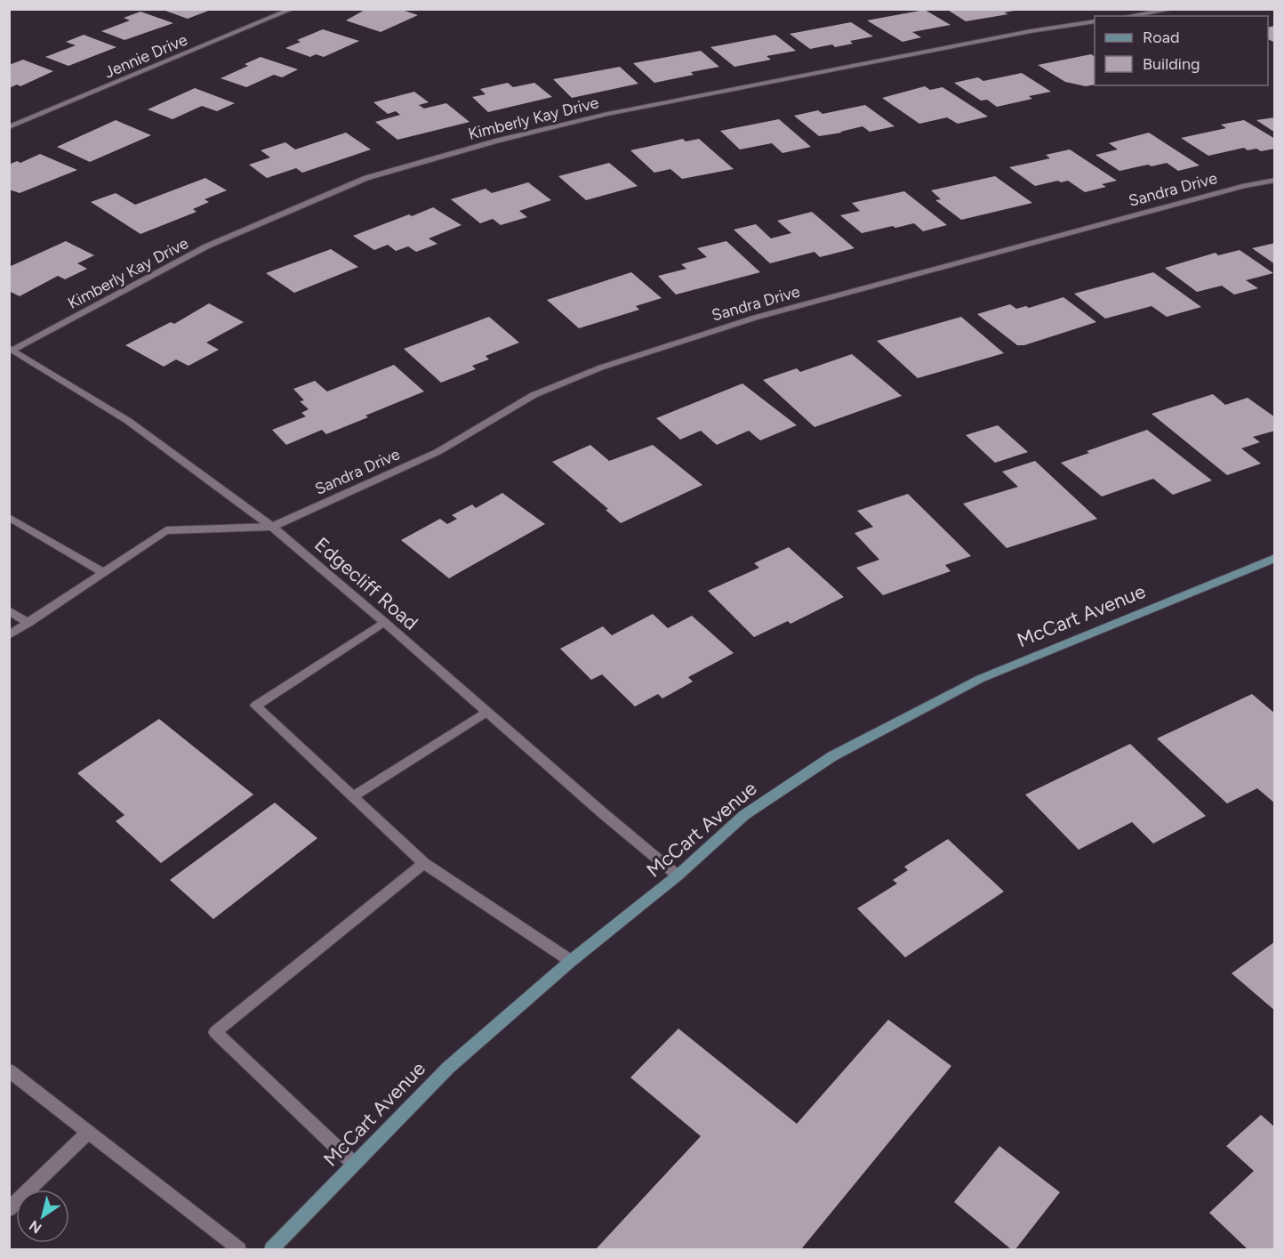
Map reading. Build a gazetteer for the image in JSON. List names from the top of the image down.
{
  "streets": {
    "main road": ["McCart Avenue"],
    "street": [
      "Jennie Drive",
      "Kimberly Kay Drive",
      "Sandra Drive",
      "Edgecliff Road"
    ]
  },
  "crossings": [
    ["Kimberly Kay Drive", "Edgecliff Road"],
    ["Sandra Drive", "Edgecliff Road"],
    ["Edgecliff Road", "McCart Avenue"]
  ],
  "legend": ["Road", "Building"],
  "north": "bottom left"
}
